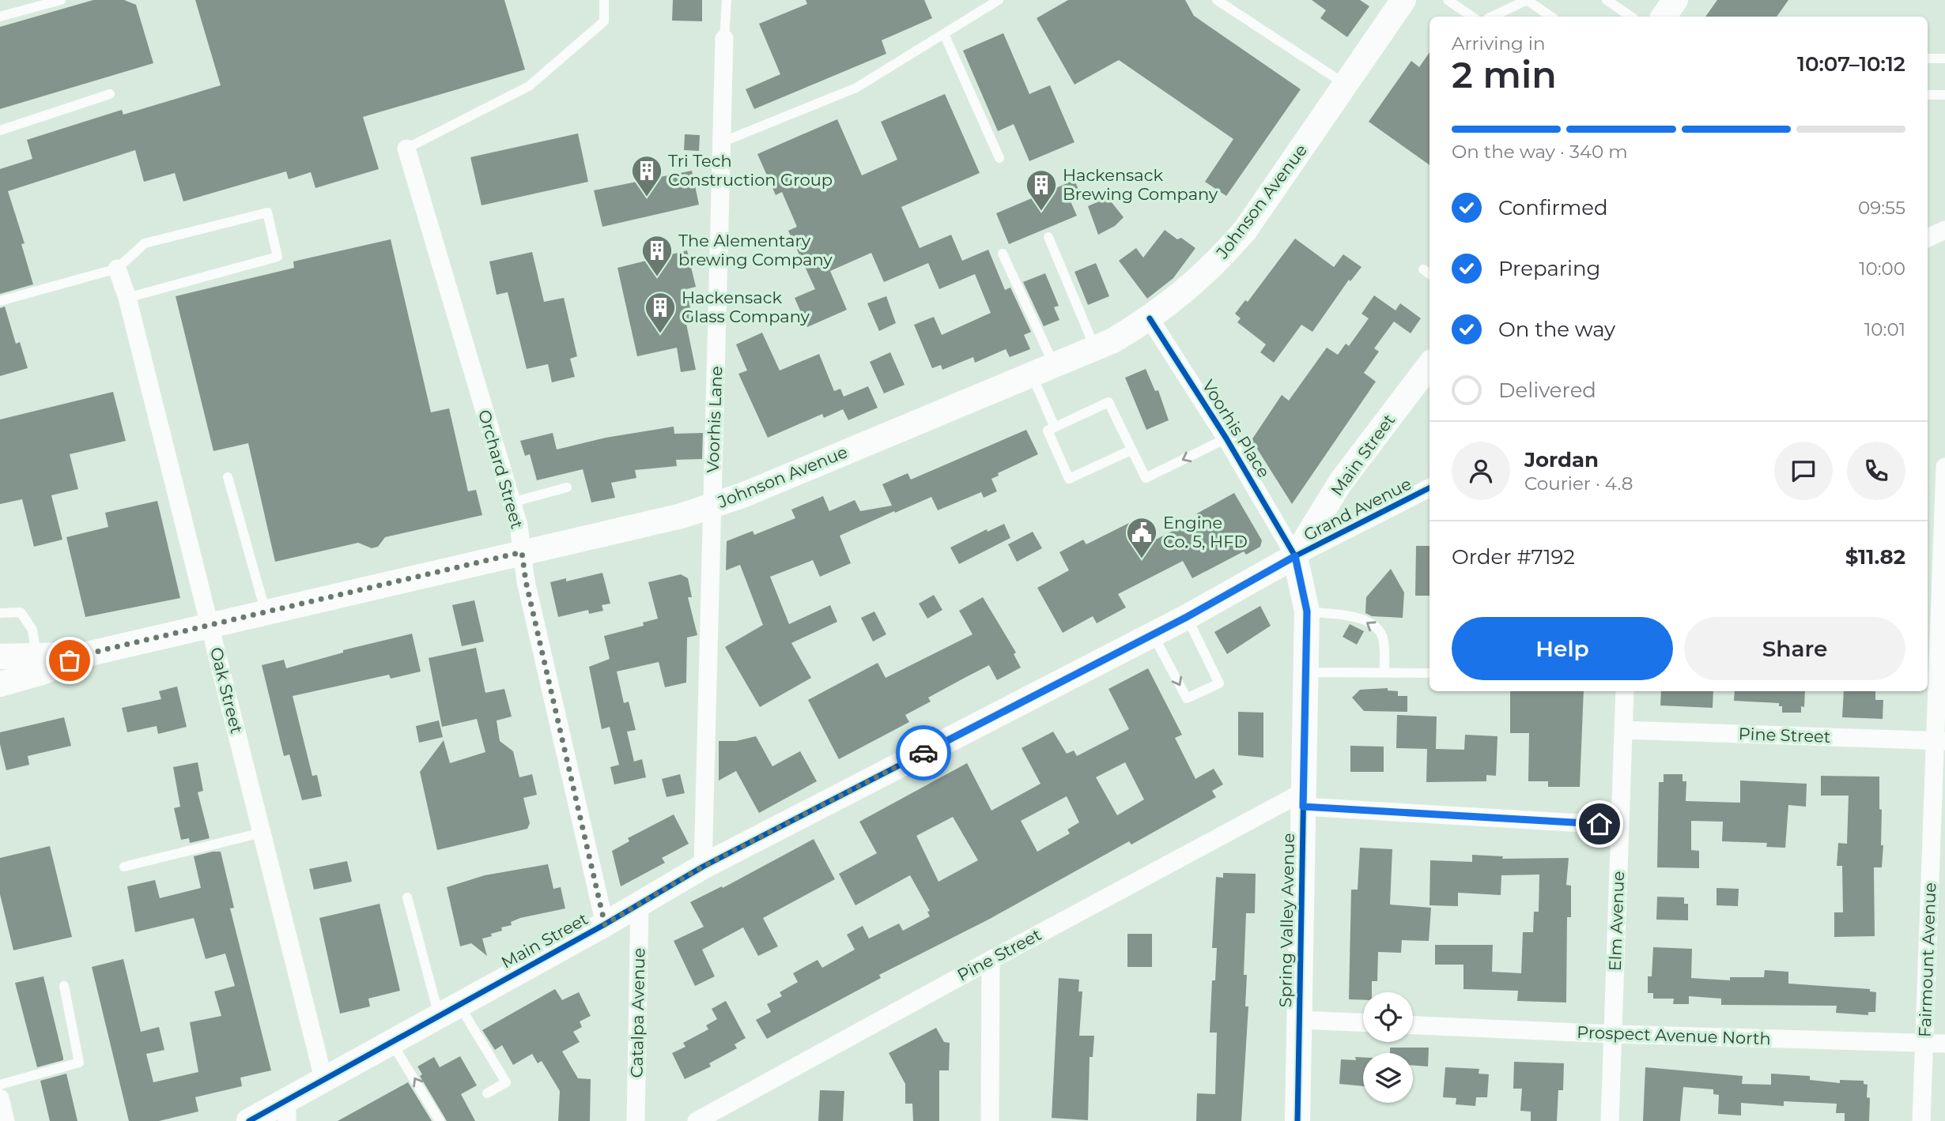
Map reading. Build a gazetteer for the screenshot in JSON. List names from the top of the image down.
{
  "streets": {
    "street": [
      "Johnson Avenue",
      "Voorhis Lane",
      "Voorhis Place",
      "Main Street",
      "Orchard Street",
      "Grand Avenue",
      "Oak Street",
      "Pine Street",
      "Spring Valley Avenue",
      "Elm Avenue",
      "Fairmount Avenue",
      "Catalpa Avenue",
      "Prospect Avenue North"
    ]
  },
  "crossings": [
    ["Johnson Avenue", "Voorhis Lane"],
    ["Johnson Avenue", "Voorhis Place"],
    ["Johnson Avenue", "Orchard Street"],
    ["Johnson Avenue", "Oak Street"],
    ["Voorhis Lane", "Main Street"],
    ["Voorhis Place", "Main Street"],
    ["Voorhis Place", "Grand Avenue"],
    ["Voorhis Place", "Spring Valley Avenue"],
    ["Main Street", "Orchard Street"],
    ["Main Street", "Grand Avenue"],
    ["Main Street", "Oak Street"],
    ["Main Street", "Spring Valley Avenue"],
    ["Main Street", "Catalpa Avenue"],
    ["Grand Avenue", "Spring Valley Avenue"],
    ["Pine Street", "Spring Valley Avenue"],
    ["Pine Street", "Elm Avenue"],
    ["Pine Street", "Fairmount Avenue"],
    ["Elm Avenue", "Prospect Avenue North"],
    ["Fairmount Avenue", "Prospect Avenue North"]
  ],
  "places": {
    "building": [
      "Tri Tech Construction Group",
      "Hackensack Brewing Company",
      "The Alementary brewing Company",
      "Hackensack Glass Company"
    ],
    "public building": ["Engine Co. 5, HFD"]
  },
  "page": {
    "heading": ["2 min", "Arriving in", "10:07–10:12"],
    "panel": [
      "Jordan",
      "Courier · 4.8",
      "Order #7192",
      "$11.82"
    ],
    "bar": "On the way · 340 m",
    "list": [
      ["Confirmed", "09:55"],
      ["Preparing", "10:00"],
      ["On the way", "10:01"],
      "Delivered"
    ],
    "buttons": ["Help", "Share"]
  }
}
